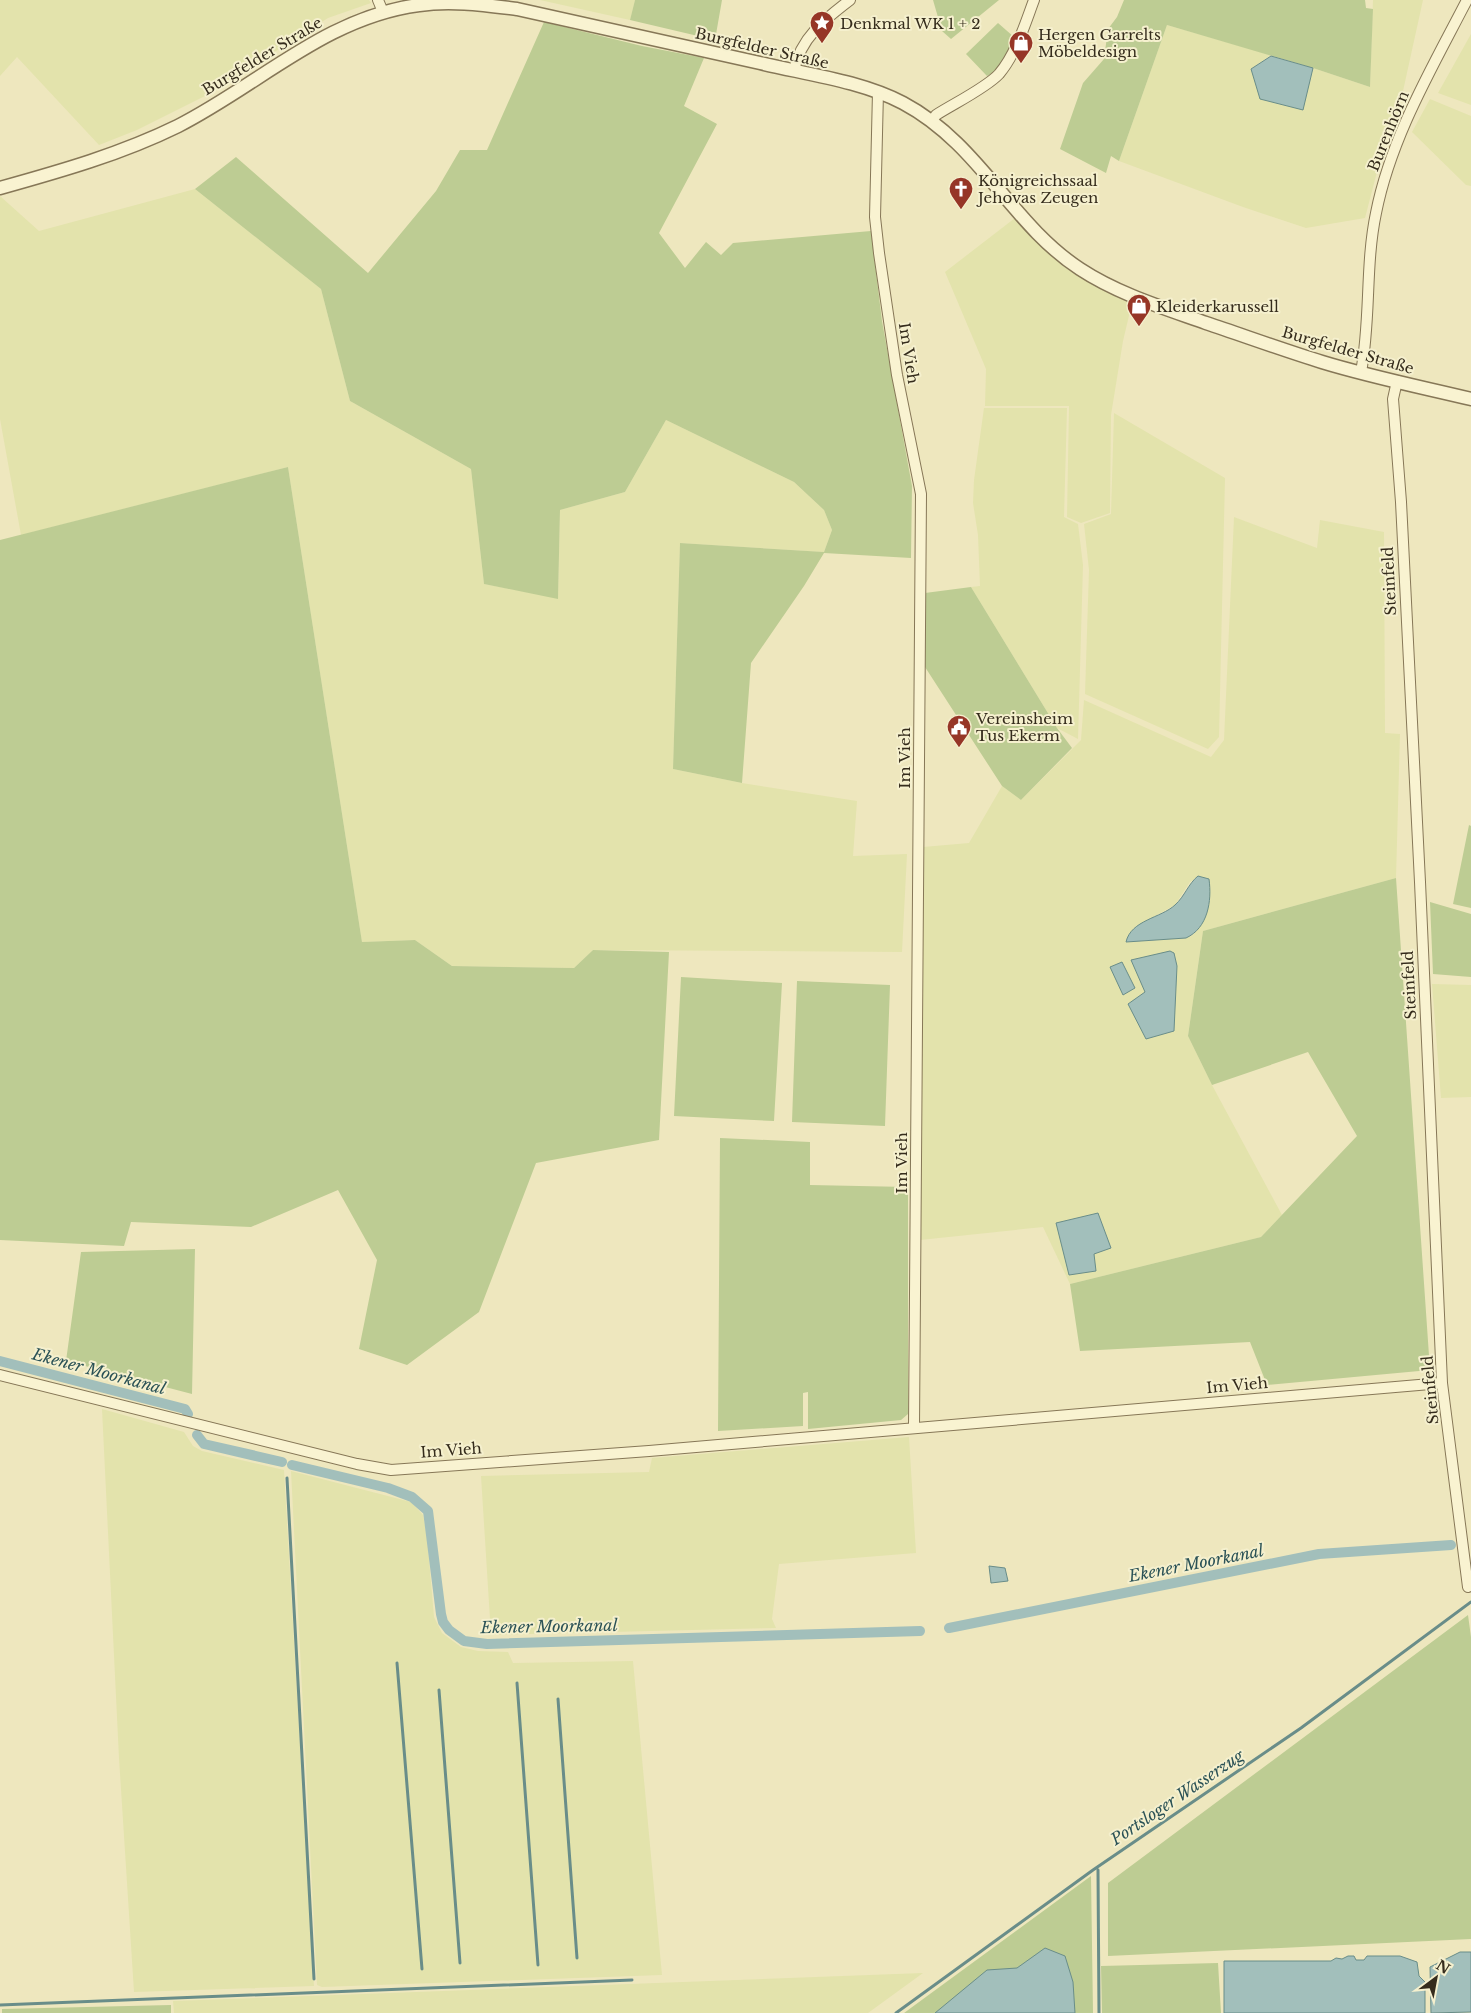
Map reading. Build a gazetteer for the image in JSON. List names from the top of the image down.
{
  "streets": {
    "street": [
      "Burgfelder Straße",
      "Burenhörn",
      "Im Vieh",
      "Steinfeld"
    ]
  },
  "crossings": [
    ["Burgfelder Straße", "Burenhörn"],
    ["Burgfelder Straße", "Im Vieh"],
    ["Burgfelder Straße", "Steinfeld"],
    ["Im Vieh", "Steinfeld"]
  ],
  "water": ["Ekener Moorkanal", "Portsloger Wasserzug"],
  "places": {
    "place": ["Denkmal WK 1 + 2"],
    "shop": ["Hergen Garrelts Möbeldesign", "Kleiderkarussell"],
    "church": ["Königreichssaal Jehovas Zeugen"],
    "public building": ["Vereinsheim Tus Ekerm"]
  },
  "north": "top right"
}
